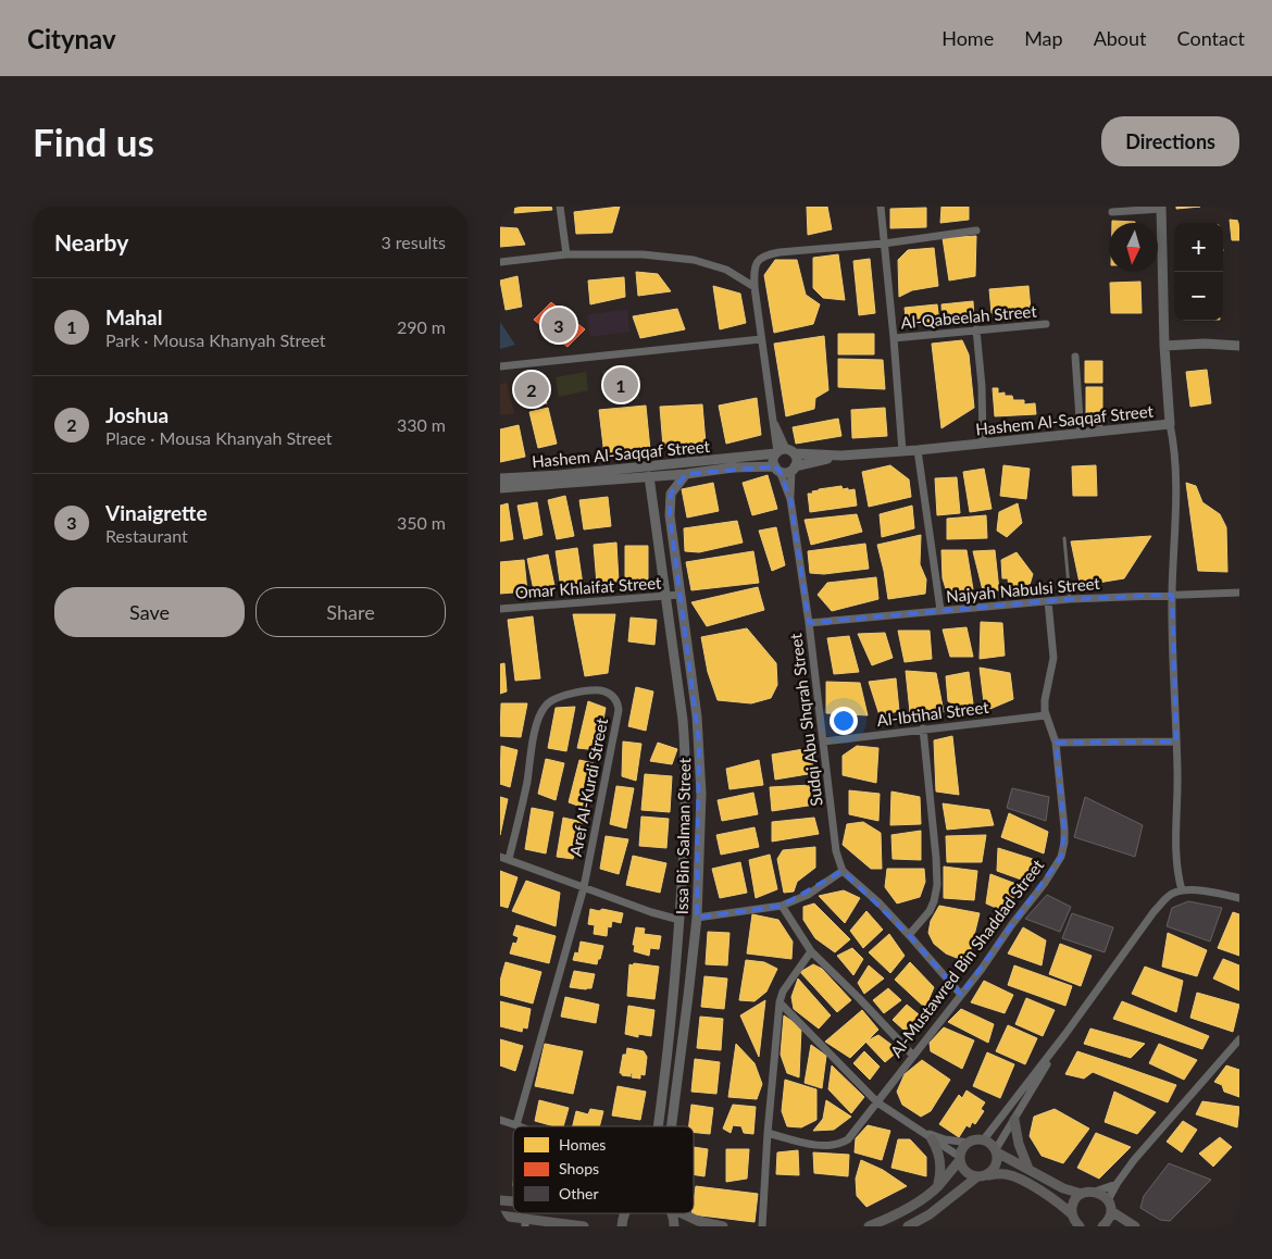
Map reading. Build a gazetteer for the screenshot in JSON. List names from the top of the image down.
{
  "streets": {
    "street": [
      "Al-Qabeelah Street",
      "Hashem Al-Saqqaf Street",
      "Omar Khlaifat Street",
      "Najyah Nabulsi Street",
      "Al-Ibtihal Street",
      "Sudqi Abu Shqrah Street",
      "Aref Al-Kurdi Street",
      "Issa Bin Salman Street",
      "Al-Mustawred Bin Shaddad Street"
    ]
  },
  "crossings": [
    ["Al-Qabeelah Street", "Hashem Al-Saqqaf Street"],
    ["Hashem Al-Saqqaf Street", "Sudqi Abu Shqrah Street"],
    ["Hashem Al-Saqqaf Street", "Issa Bin Salman Street"],
    ["Omar Khlaifat Street", "Issa Bin Salman Street"],
    ["Najyah Nabulsi Street", "Sudqi Abu Shqrah Street"],
    ["Najyah Nabulsi Street", "Al-Mustawred Bin Shaddad Street"],
    ["Al-Ibtihal Street", "Sudqi Abu Shqrah Street"],
    ["Al-Ibtihal Street", "Al-Mustawred Bin Shaddad Street"]
  ],
  "legend": ["Homes", "Shops", "Other"],
  "north": "bottom",
  "page": {
    "header": "Citynav",
    "nav": [
      "Home",
      "Map",
      "About",
      "Contact"
    ],
    "buttons": [
      "Directions",
      ["Save", "Share"]
    ],
    "title": "Find us",
    "heading": ["Nearby", "3 results"],
    "map_buttons": ["+", "−"],
    "list": [
      {
        "mark": "1",
        "name": "Mahal",
        "note": "Park · Mousa Khanyah Street",
        "value": "290 m"
      },
      {
        "mark": "2",
        "name": "Joshua",
        "note": "Place · Mousa Khanyah Street",
        "value": "330 m"
      },
      {
        "mark": "3",
        "name": "Vinaigrette",
        "note": "Restaurant",
        "value": "350 m"
      }
    ],
    "pins": ["3", "1", "2"]
  }
}
